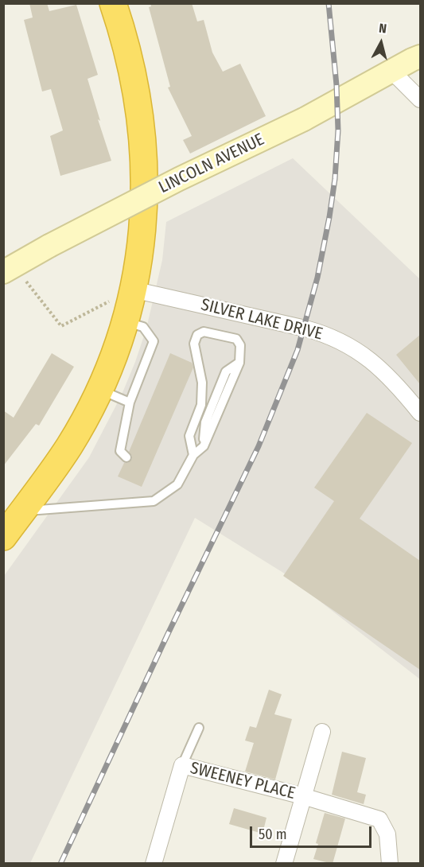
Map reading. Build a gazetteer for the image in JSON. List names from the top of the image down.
{
  "streets": {
    "street": ["LINCOLN AVENUE", "SILVER LAKE DRIVE", "SWEENEY PLACE"]
  },
  "scale_bar": "50 m",
  "north": "top"
}
